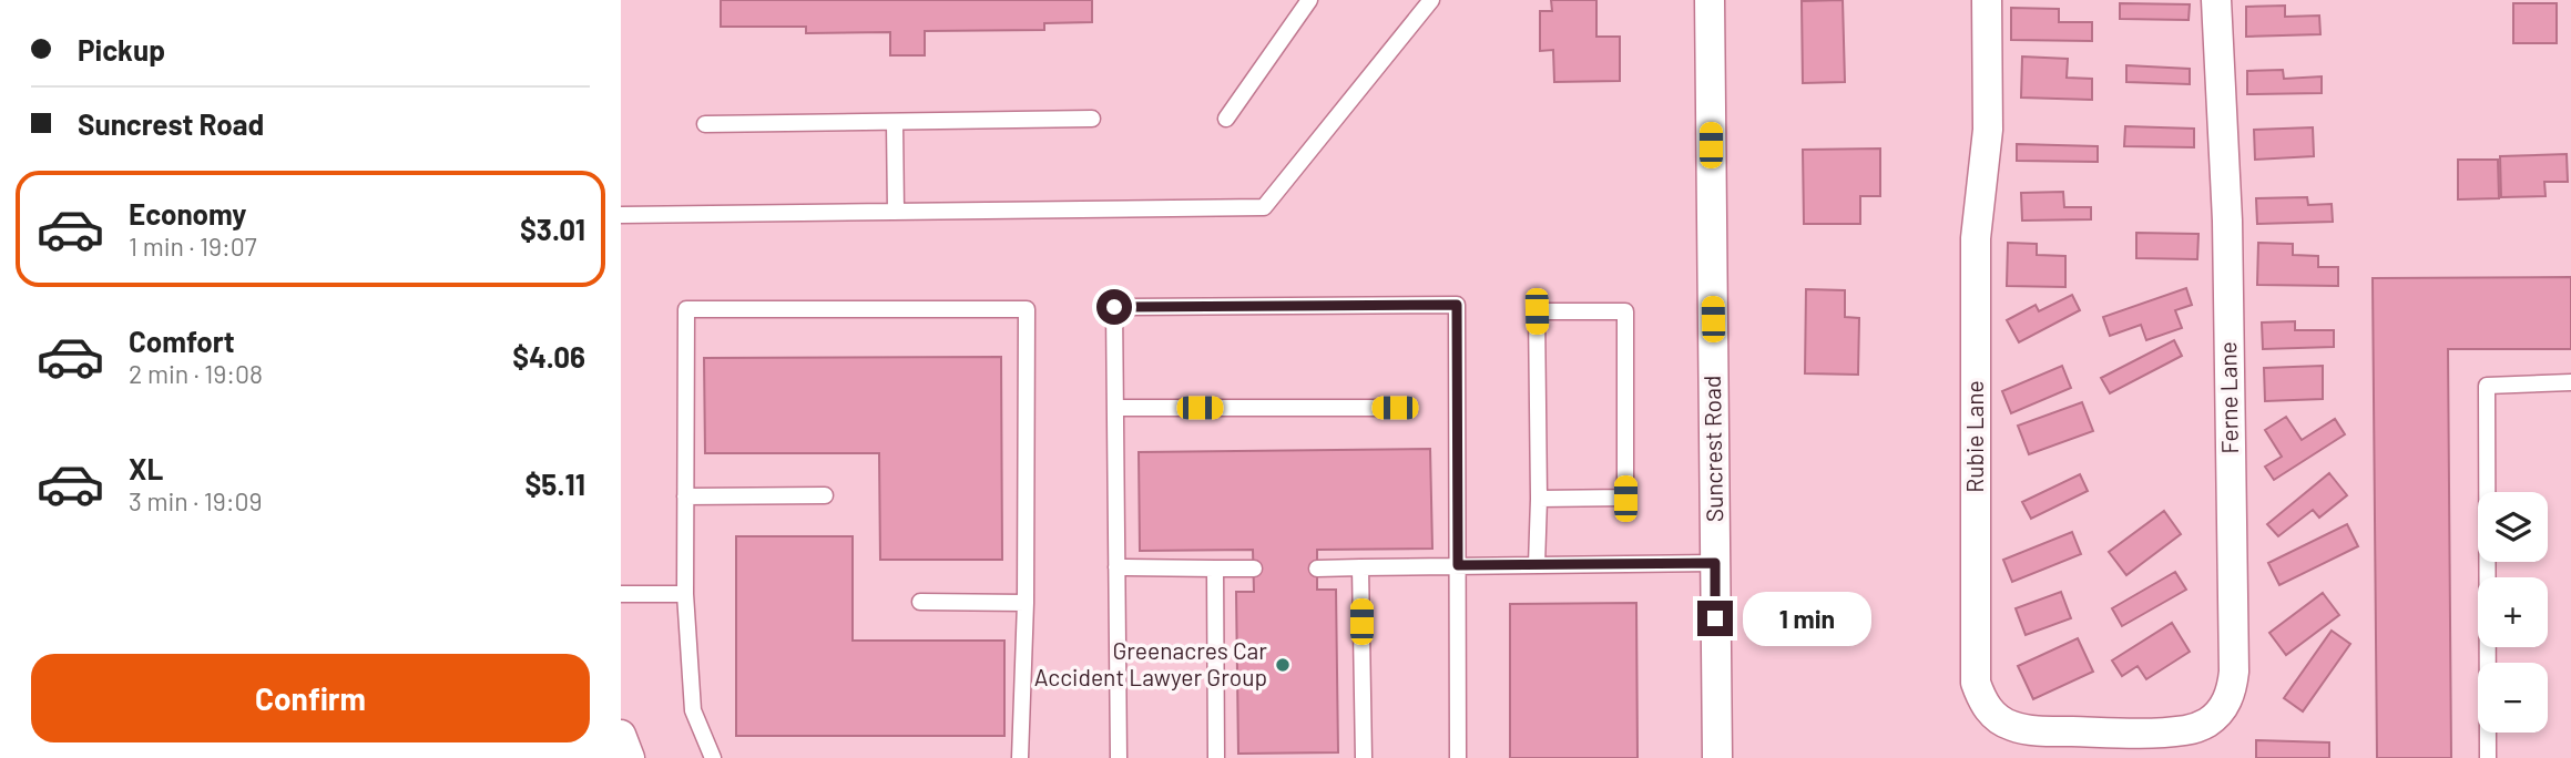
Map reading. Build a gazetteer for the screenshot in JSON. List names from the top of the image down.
{
  "streets": {
    "street": ["Ferne Lane", "Rubie Lane", "Suncrest Road"]
  },
  "crossings": [
    ["Ferne Lane", "Rubie Lane"]
  ],
  "places": ["Greenacres Car Accident Lawyer Group"],
  "page": {
    "banner": ["Pickup", "Suncrest Road"],
    "list": [
      {
        "name": "Economy",
        "note": "1 min · 19:07",
        "value": "$3.01"
      },
      {
        "name": "Comfort",
        "note": "2 min · 19:08",
        "value": "$4.06"
      },
      {
        "name": "XL",
        "note": "3 min · 19:09",
        "value": "$5.11"
      }
    ],
    "map_buttons": ["+", "−"],
    "bubble": "1 min",
    "buttons": "Confirm"
  }
}
